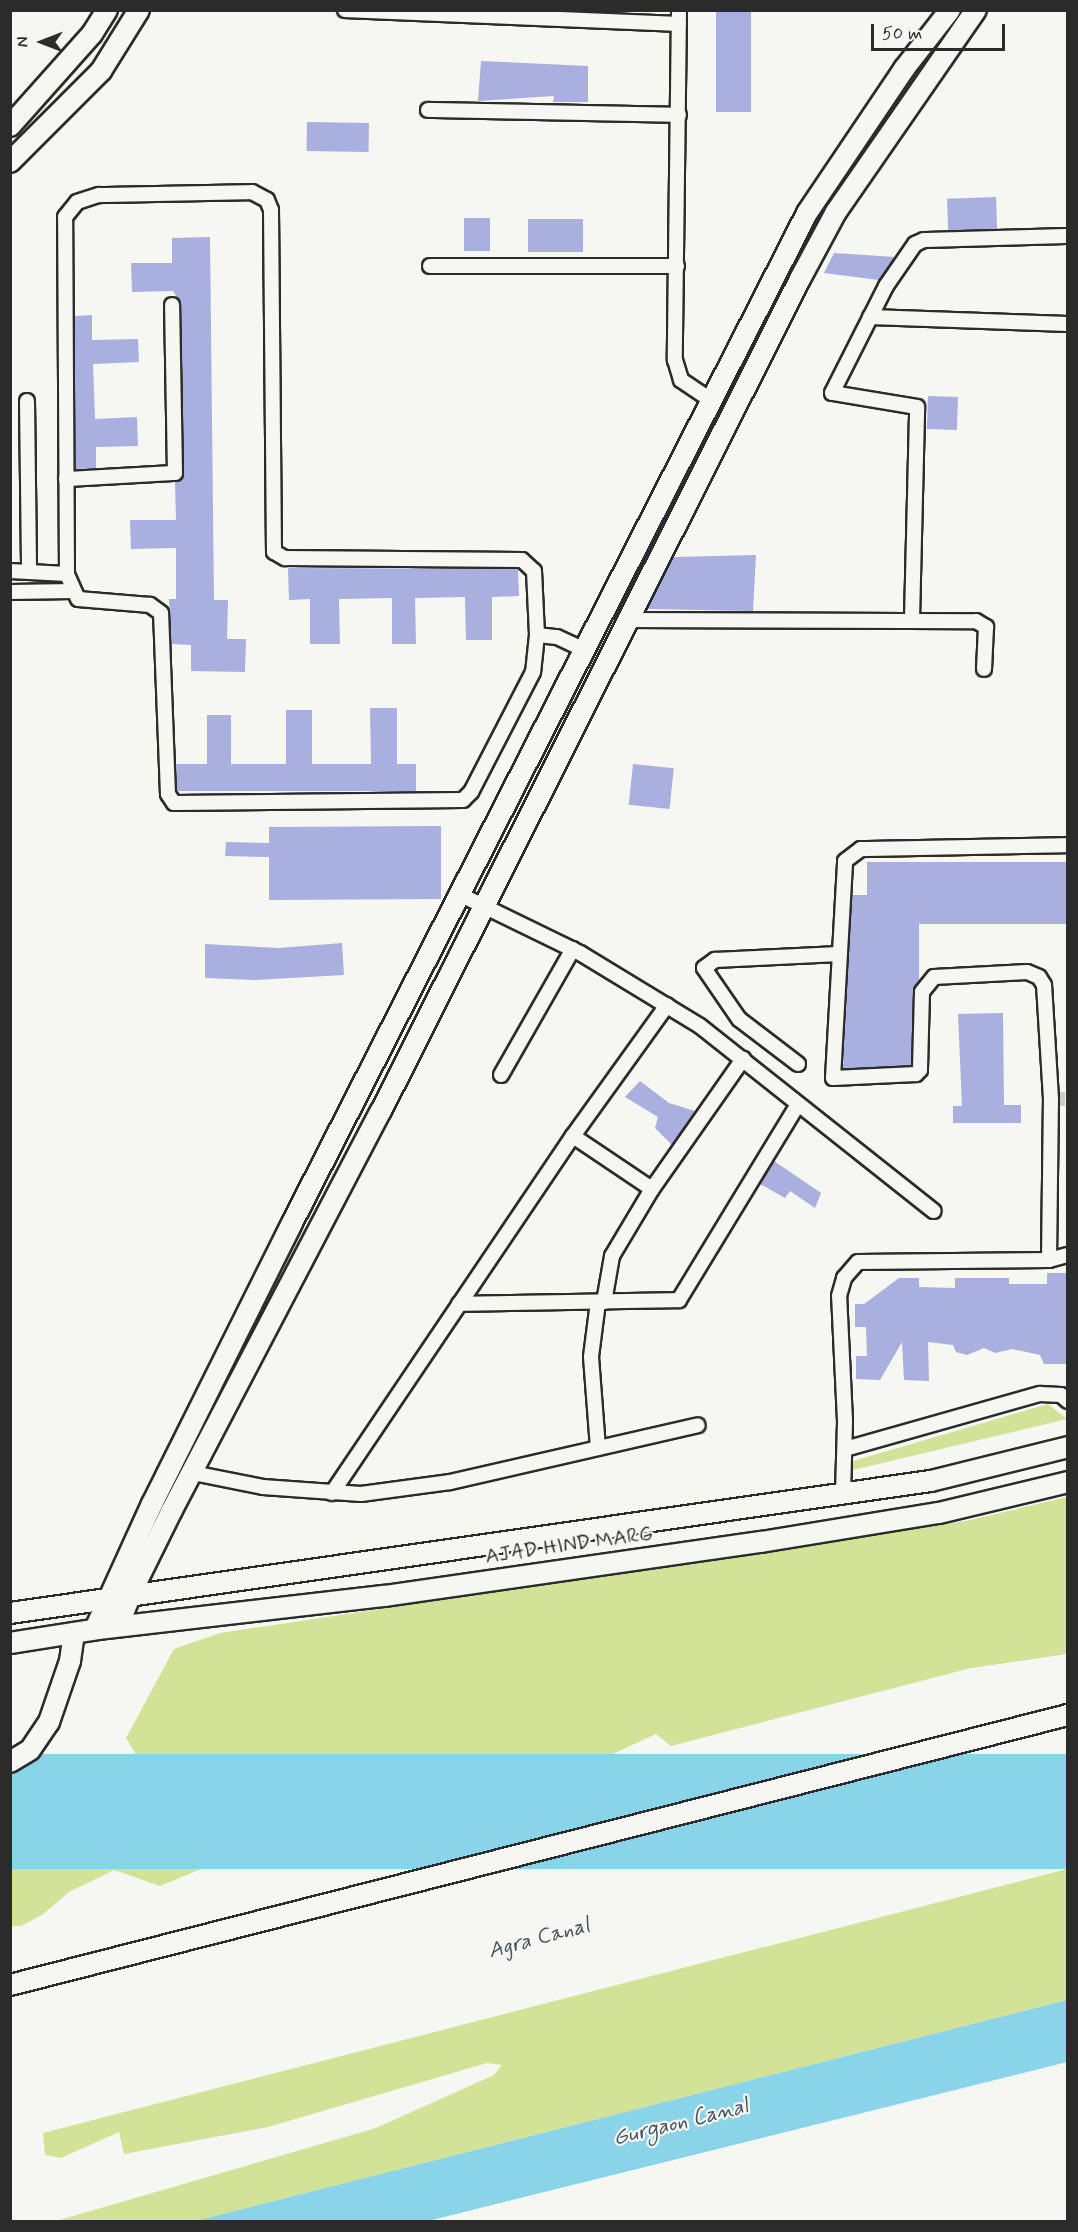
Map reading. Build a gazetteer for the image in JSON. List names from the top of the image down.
{
  "streets": {
    "street": ["AJAD HIND MARG"]
  },
  "water": ["Agra Canal", "Gurgaon Canal"],
  "scale_bar": "50 m",
  "north": "left"
}
